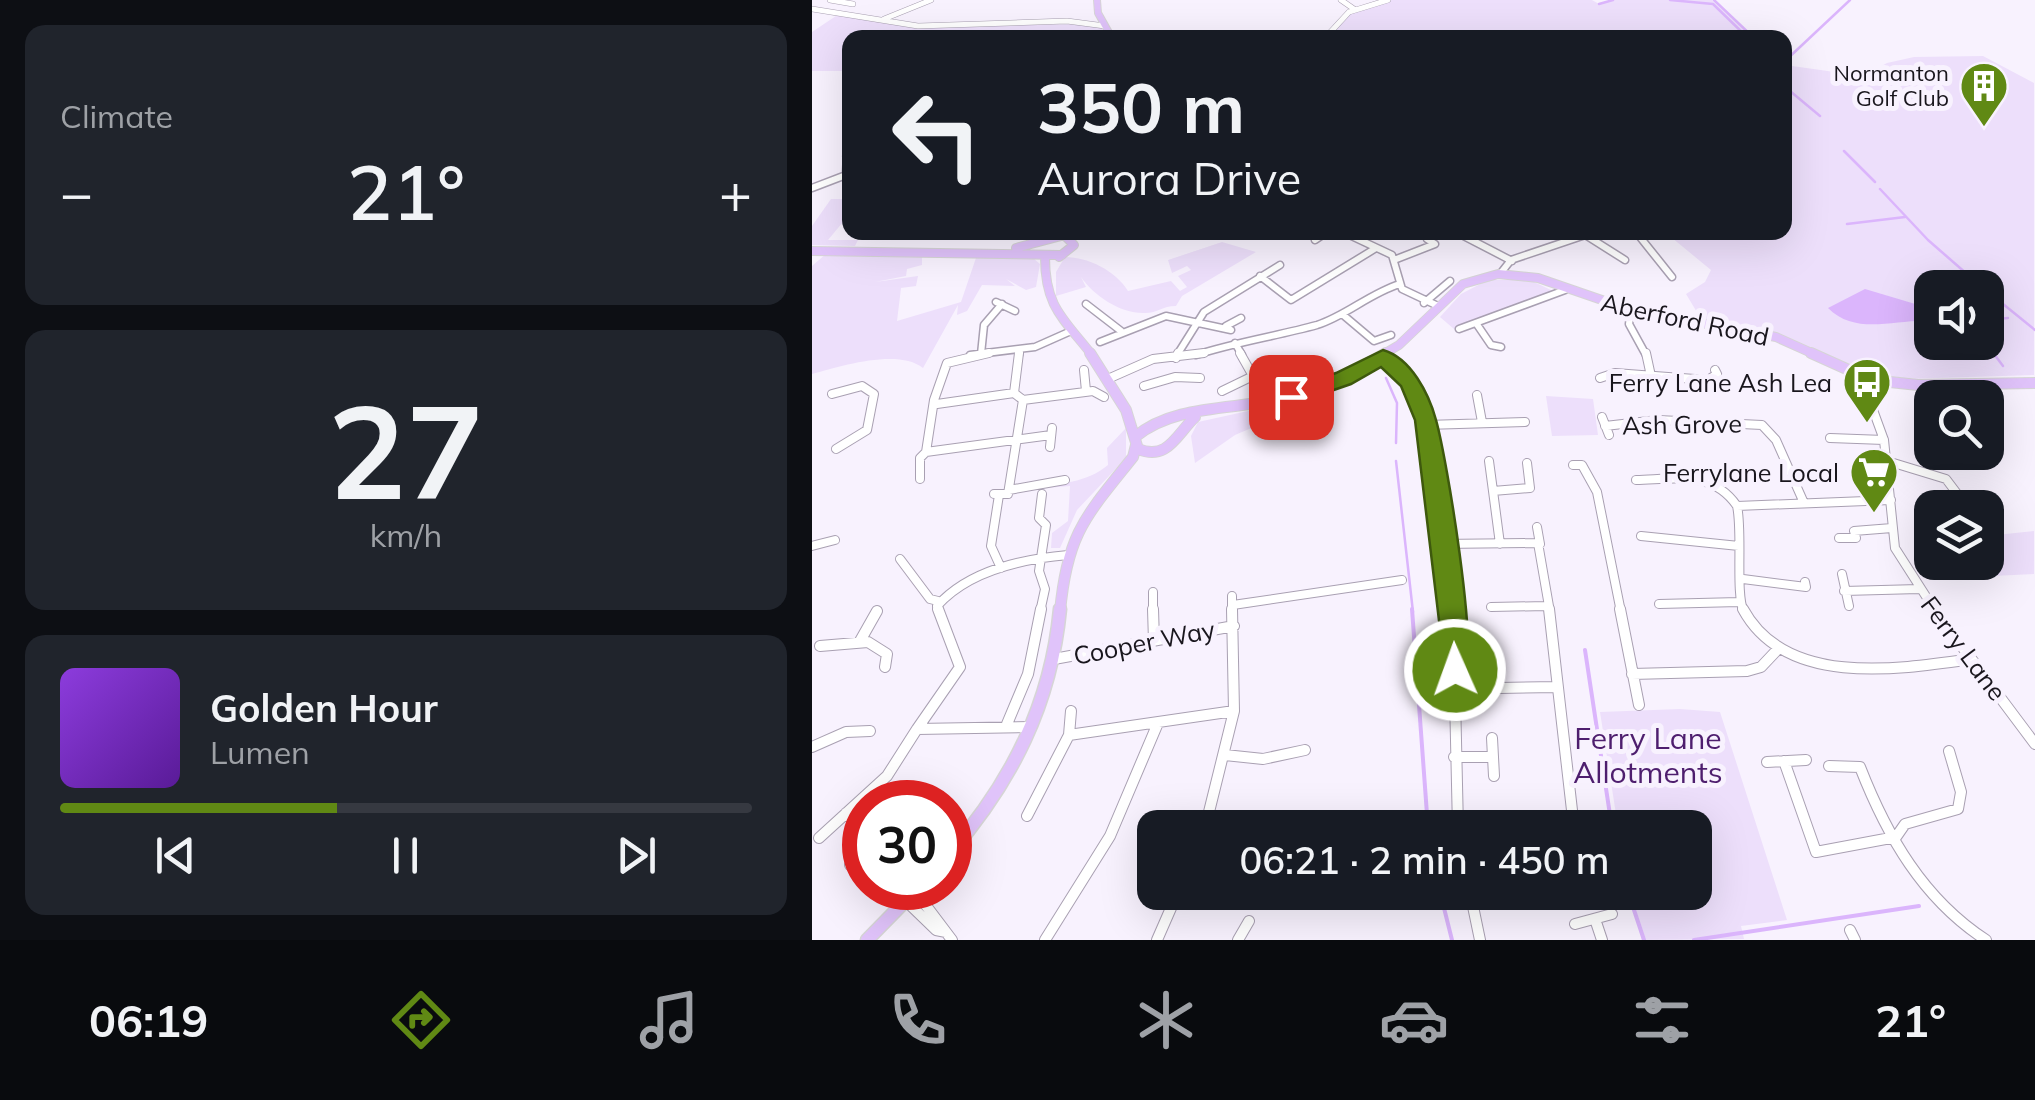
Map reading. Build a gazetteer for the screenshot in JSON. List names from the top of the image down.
{
  "streets": {
    "main road": ["Aberford Road"],
    "street": ["Ash Grove", "Cooper Way", "Ferry Lane"]
  },
  "crossings": [
    ["Aberford Road", "Ferry Lane"]
  ],
  "parks": ["Ferry Lane Allotments"],
  "places": {
    "building": ["Normanton Golf Club"],
    "bus stop": ["Ferry Lane Ash Lea"],
    "supermarket": ["Ferrylane Local"]
  },
  "page": {
    "tile": [
      "Climate",
      ["27", "km/h"]
    ],
    "turn": ["350 m", "Aurora Drive"],
    "heat": ["−", "21°", "+"],
    "song": ["Golden Hour", "Lumen"],
    "limit": "30",
    "trip": "06:21 · 2 min · 450 m",
    "tabs": ["06:19", "21°"]
  }
}
